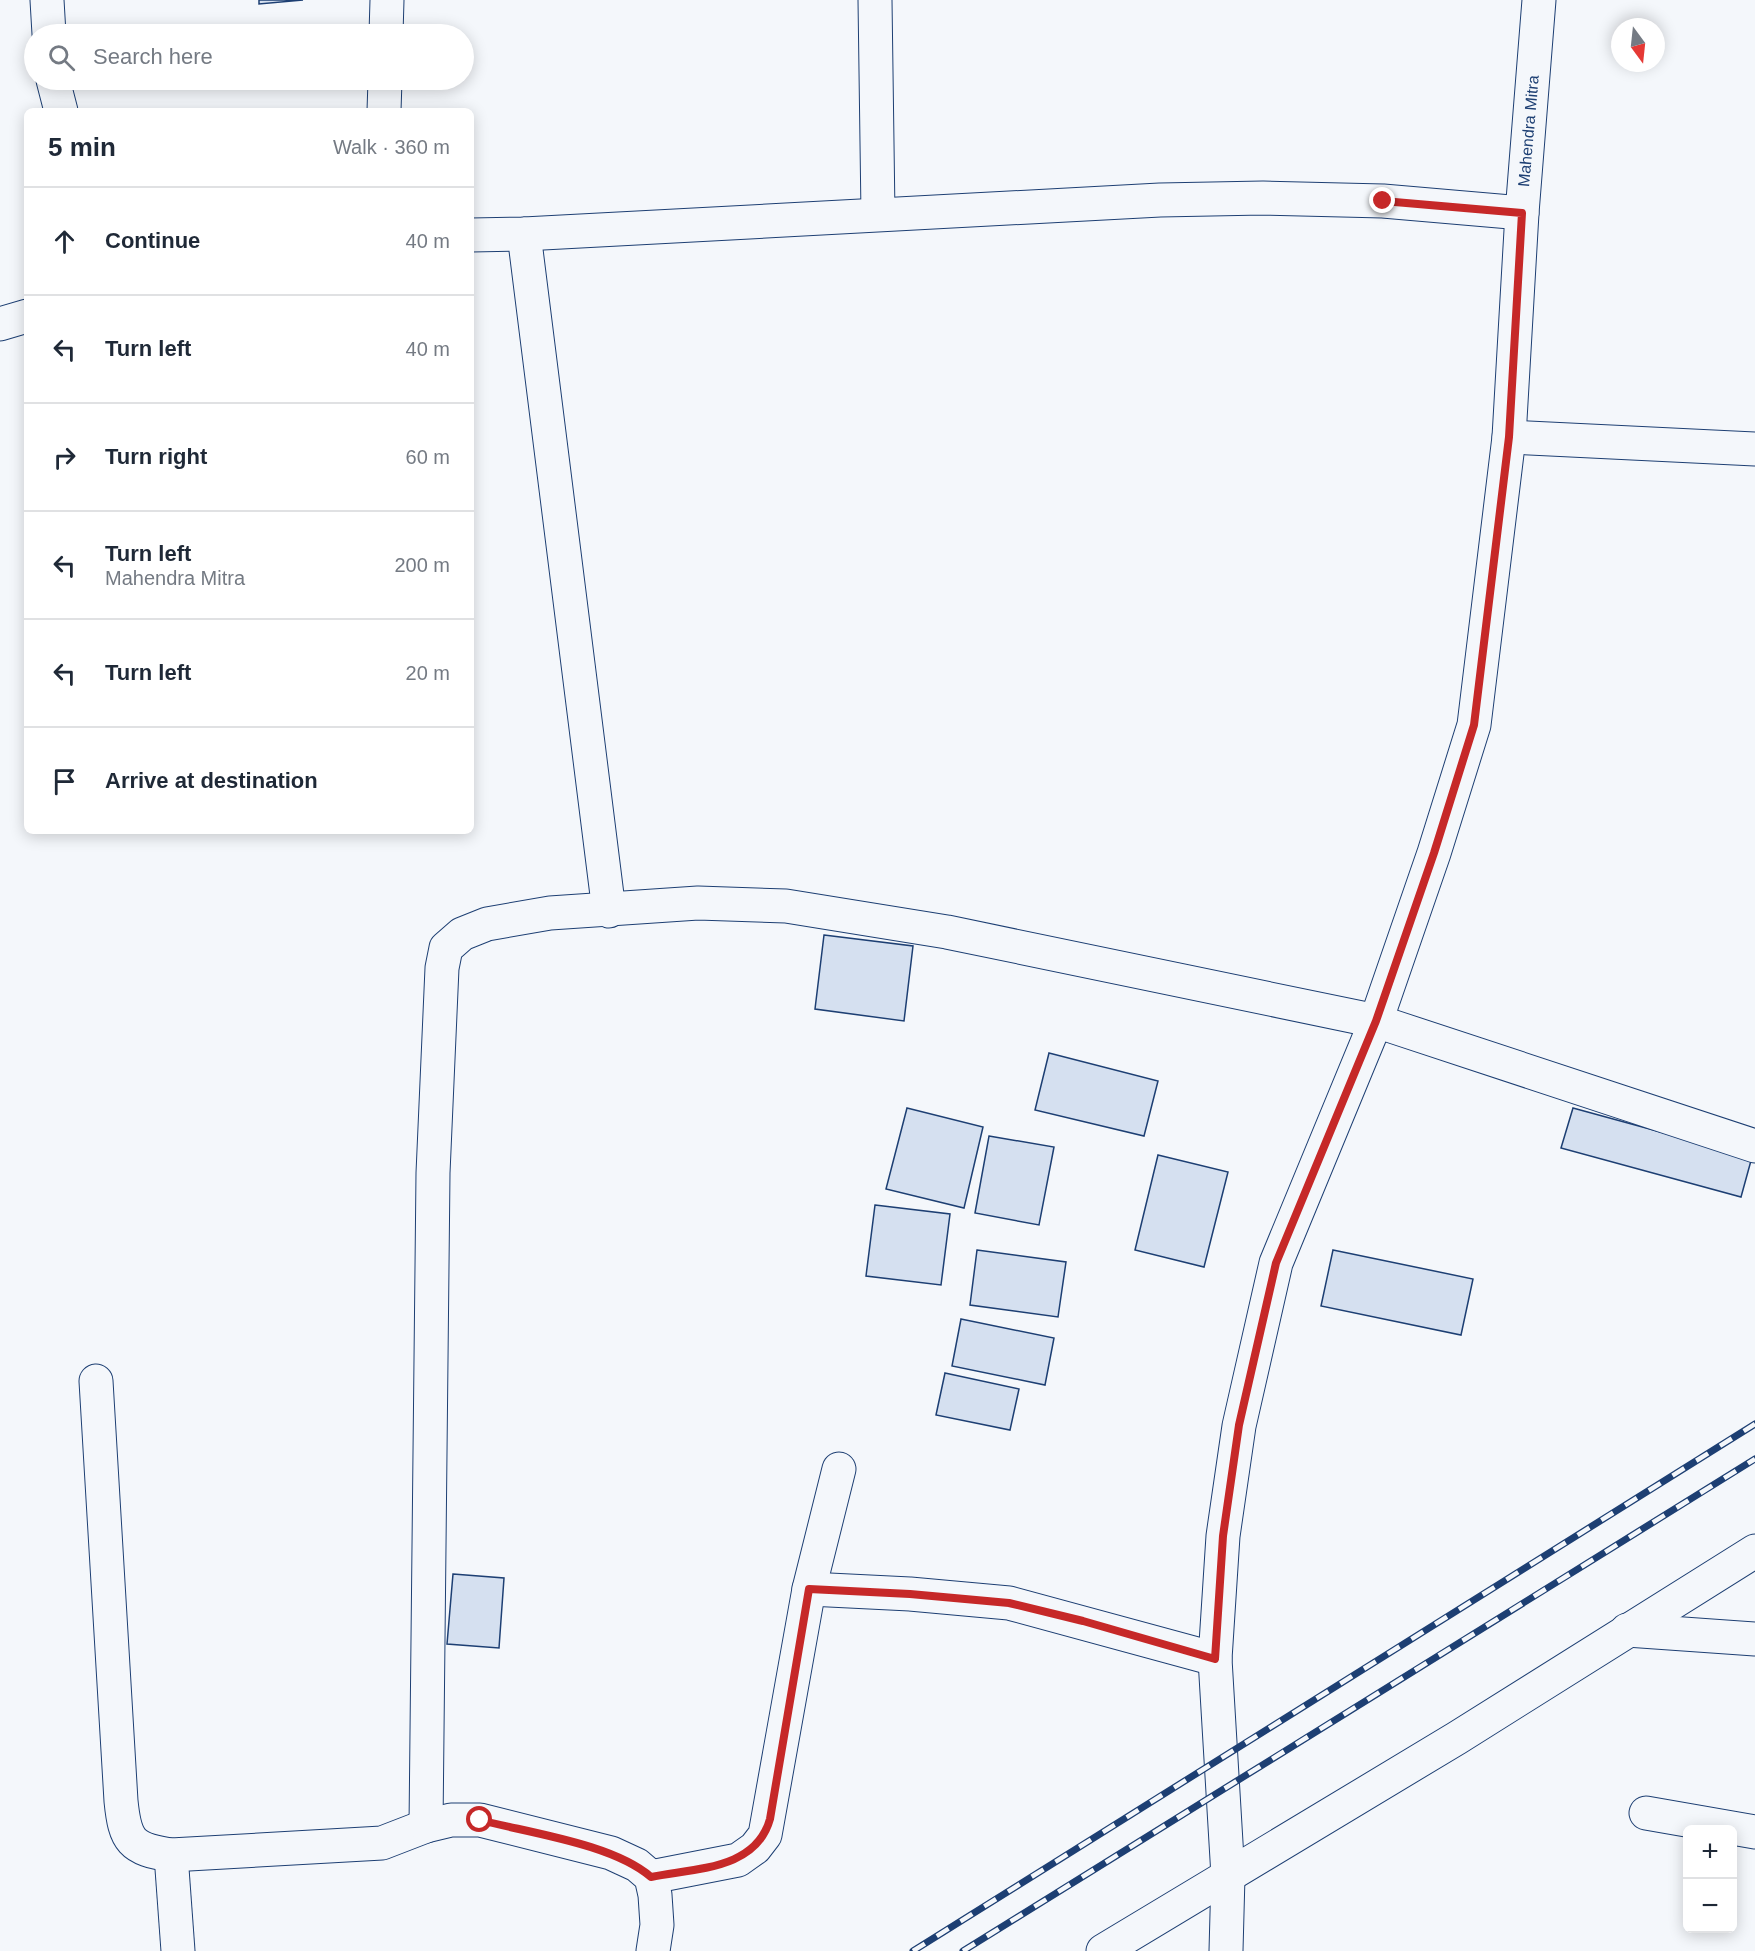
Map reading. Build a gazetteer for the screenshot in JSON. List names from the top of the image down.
{
  "streets": {
    "street": ["Mahendra Mitra"]
  },
  "north": "bottom",
  "page": {
    "search": "Search here",
    "heading": ["5 min", "Walk · 360 m"],
    "list": [
      ["Continue", "40 m"],
      ["Turn left", "40 m"],
      ["Turn right", "60 m"],
      ["Turn left", "Mahendra Mitra", "200 m"],
      ["Turn left", "20 m"],
      "Arrive at destination"
    ],
    "map_buttons": ["+", "−"]
  }
}
